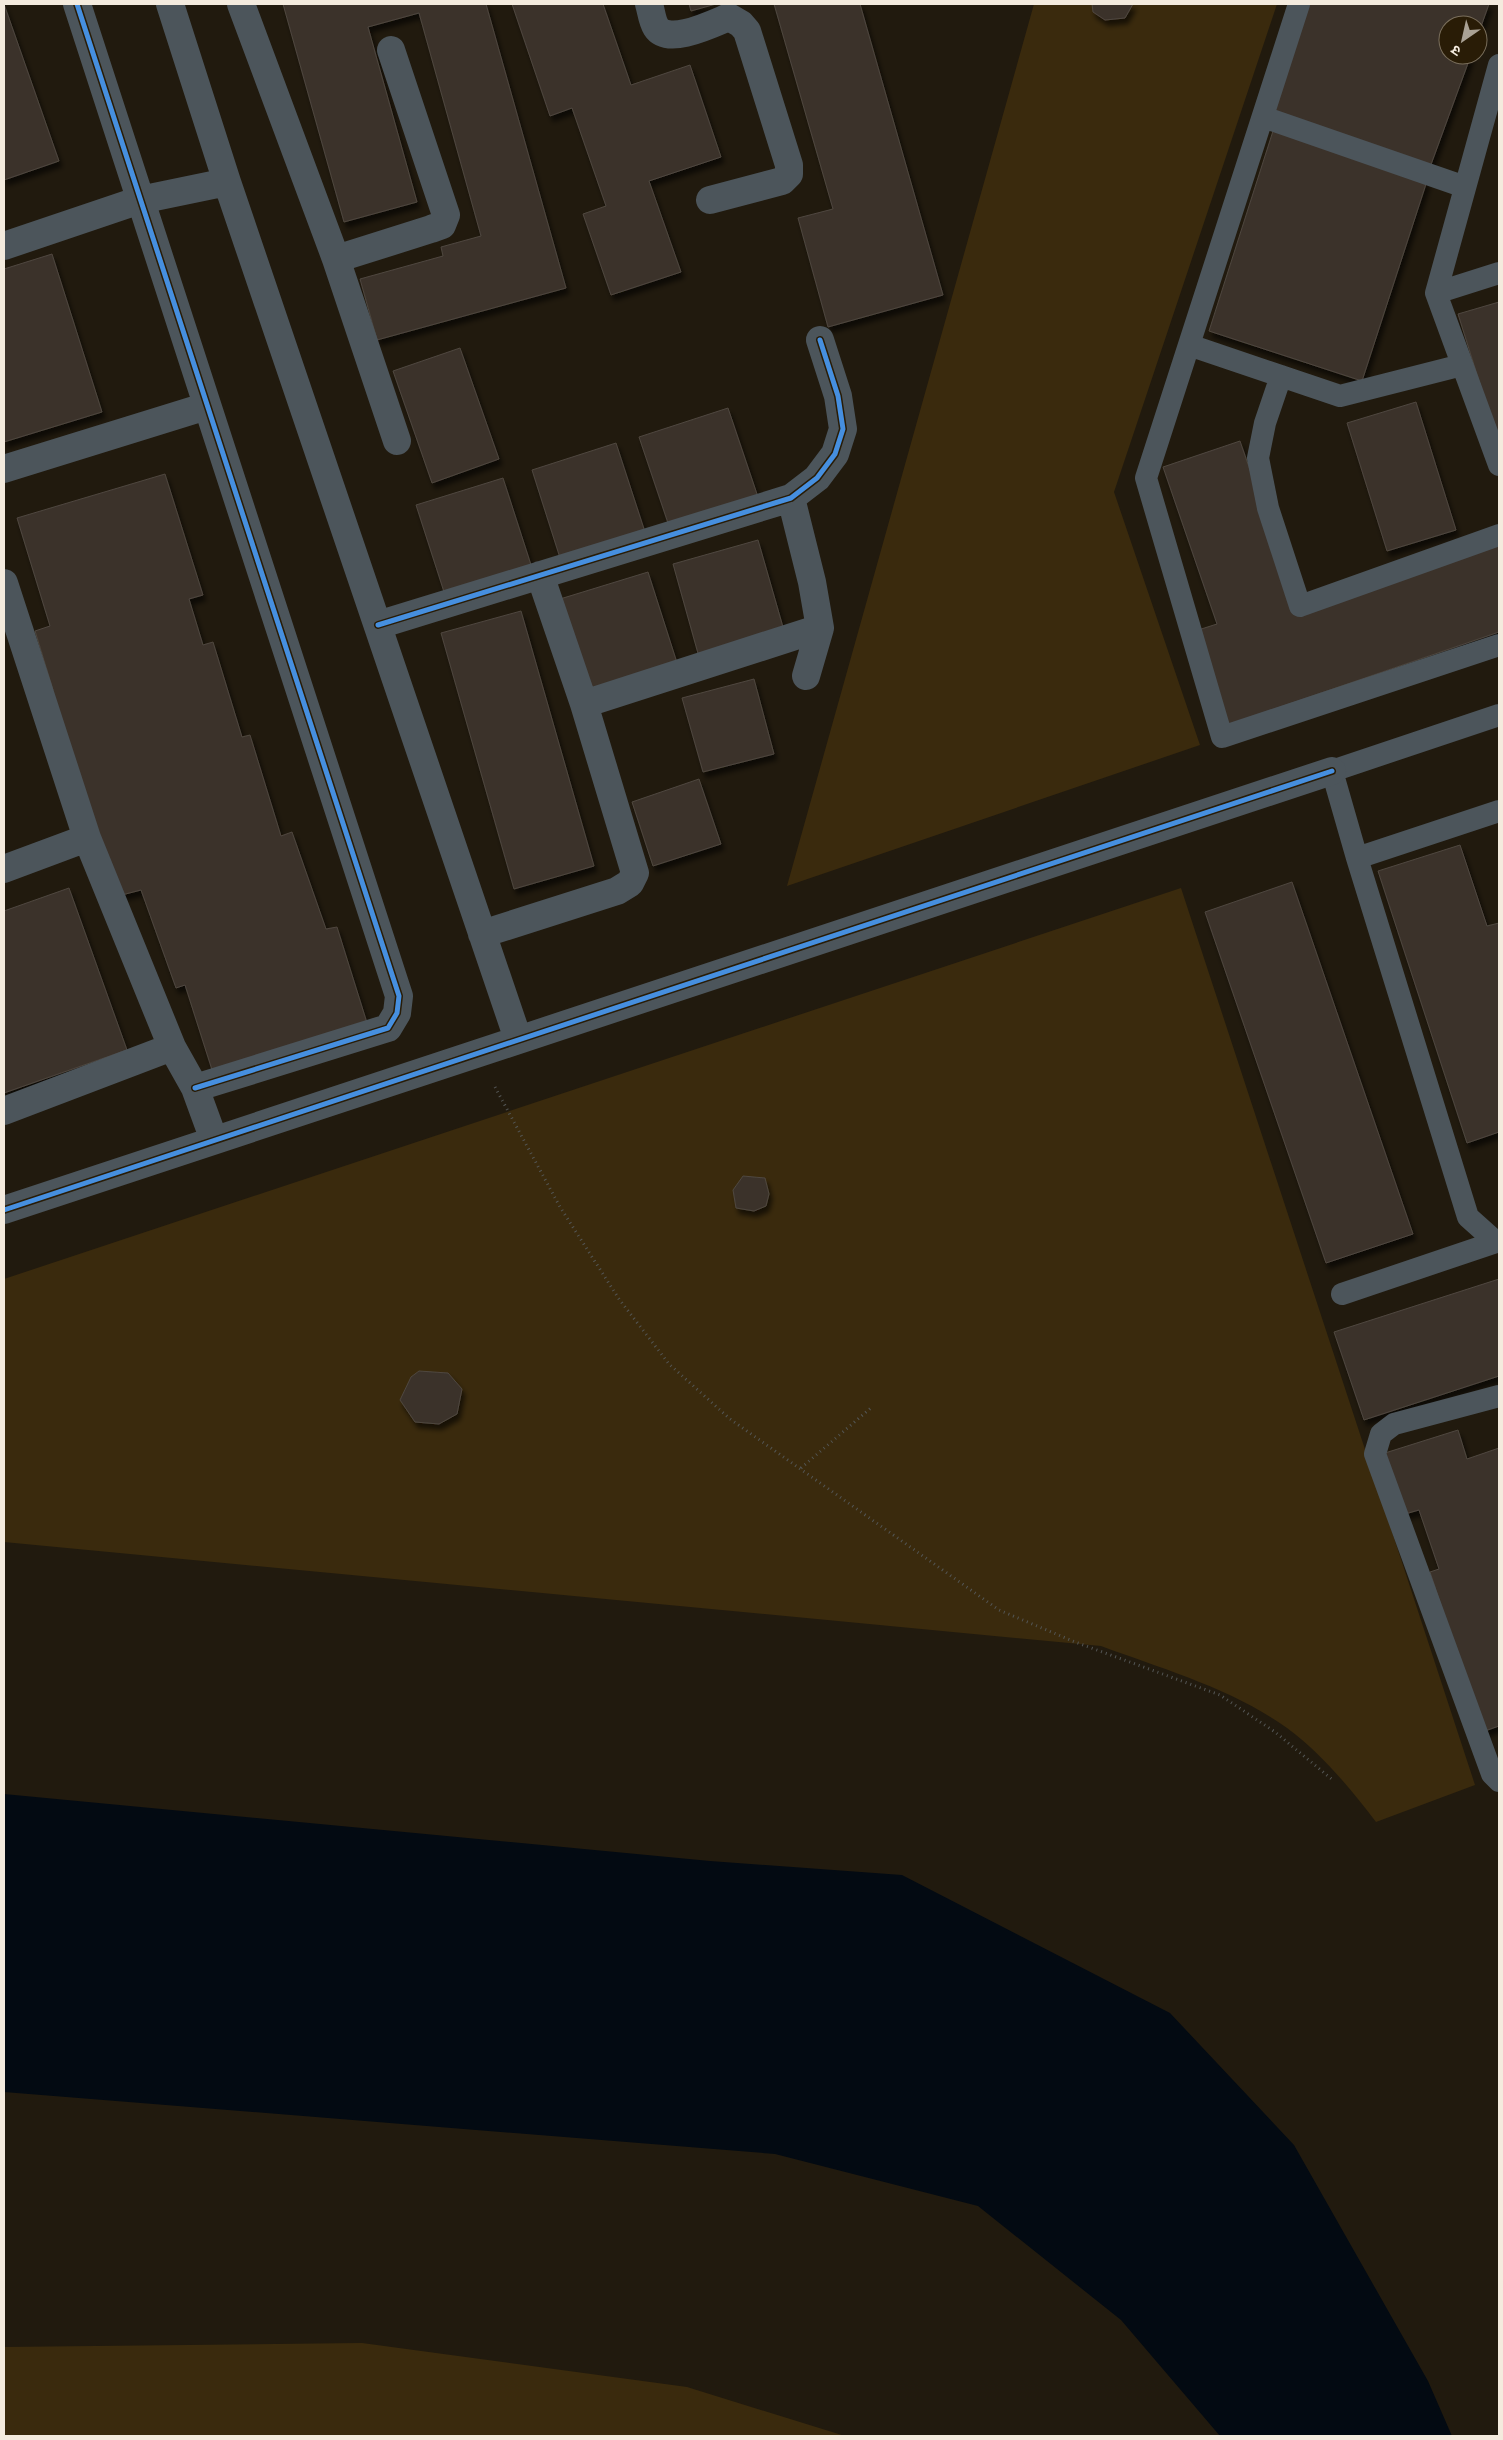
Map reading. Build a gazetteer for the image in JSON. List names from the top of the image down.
{
  "north": "bottom left"
}
